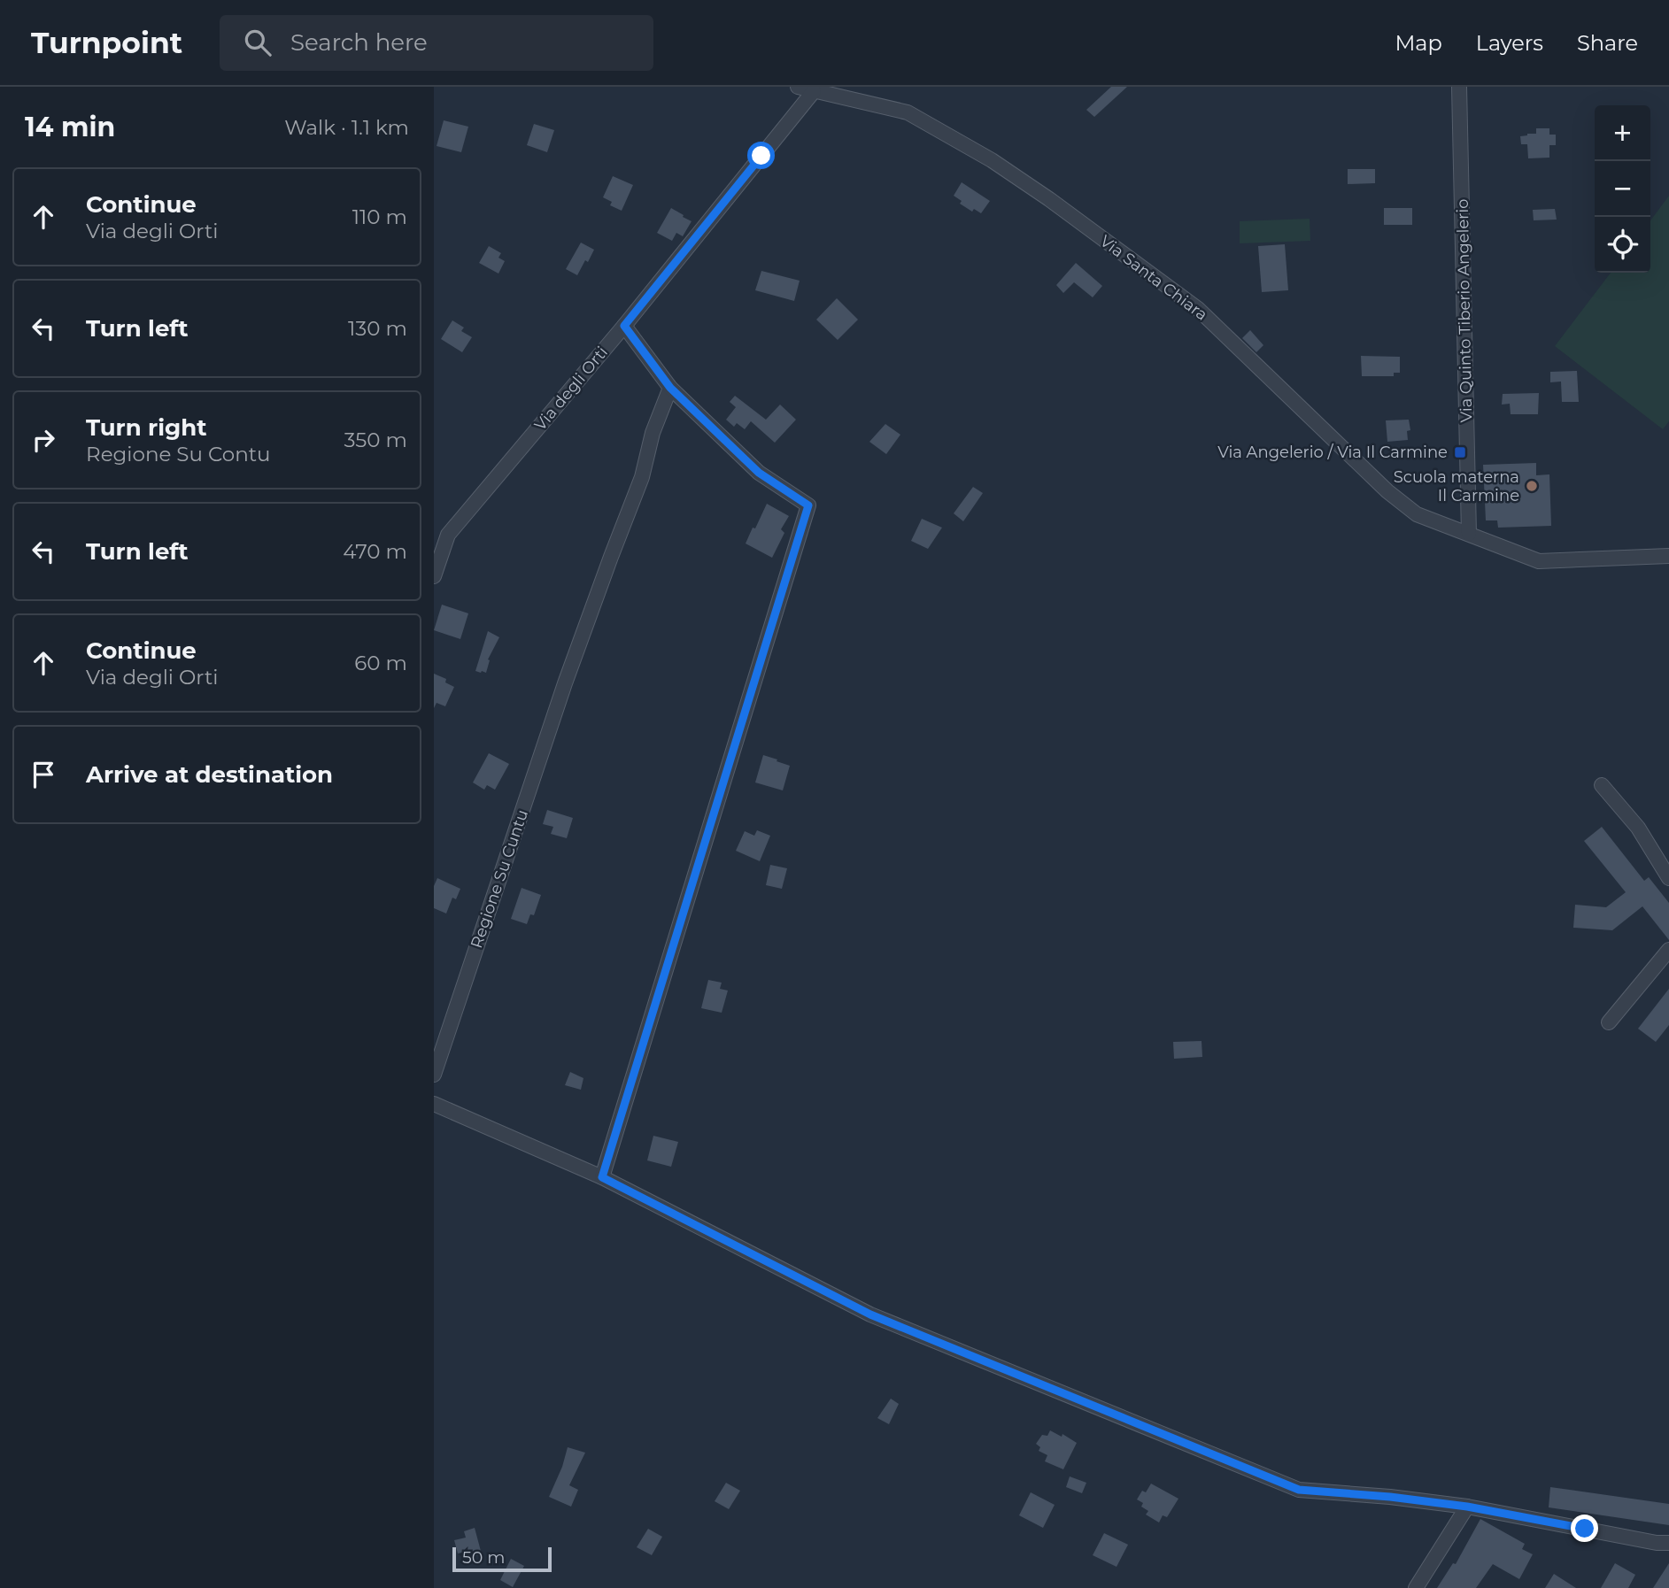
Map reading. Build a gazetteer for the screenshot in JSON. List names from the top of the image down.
{
  "streets": {
    "street": [
      "Via Santa Chiara",
      "Via Quinto Tiberio Angelerio",
      "Via degli Orti",
      "Regione Su Cuntu"
    ]
  },
  "crossings": [
    ["Via Santa Chiara", "Via Quinto Tiberio Angelerio"],
    ["Via Santa Chiara", "Via degli Orti"]
  ],
  "places": {
    "transit": ["Via Angelerio / Via Il Carmine"],
    "other": ["Scuola materna Il Carmine"]
  },
  "scale_bar": "50 m",
  "page": {
    "header": "Turnpoint",
    "search": "Search here",
    "nav": ["Map", "Layers", "Share"],
    "heading": ["14 min", "Walk · 1.1 km"],
    "map_buttons": ["+", "−"],
    "list": [
      ["Continue", "Via degli Orti", "110 m"],
      ["Turn left", "130 m"],
      ["Turn right", "Regione Su Contu", "350 m"],
      ["Turn left", "470 m"],
      ["Continue", "Via degli Orti", "60 m"],
      "Arrive at destination"
    ],
    "scale": "50 m"
  }
}
